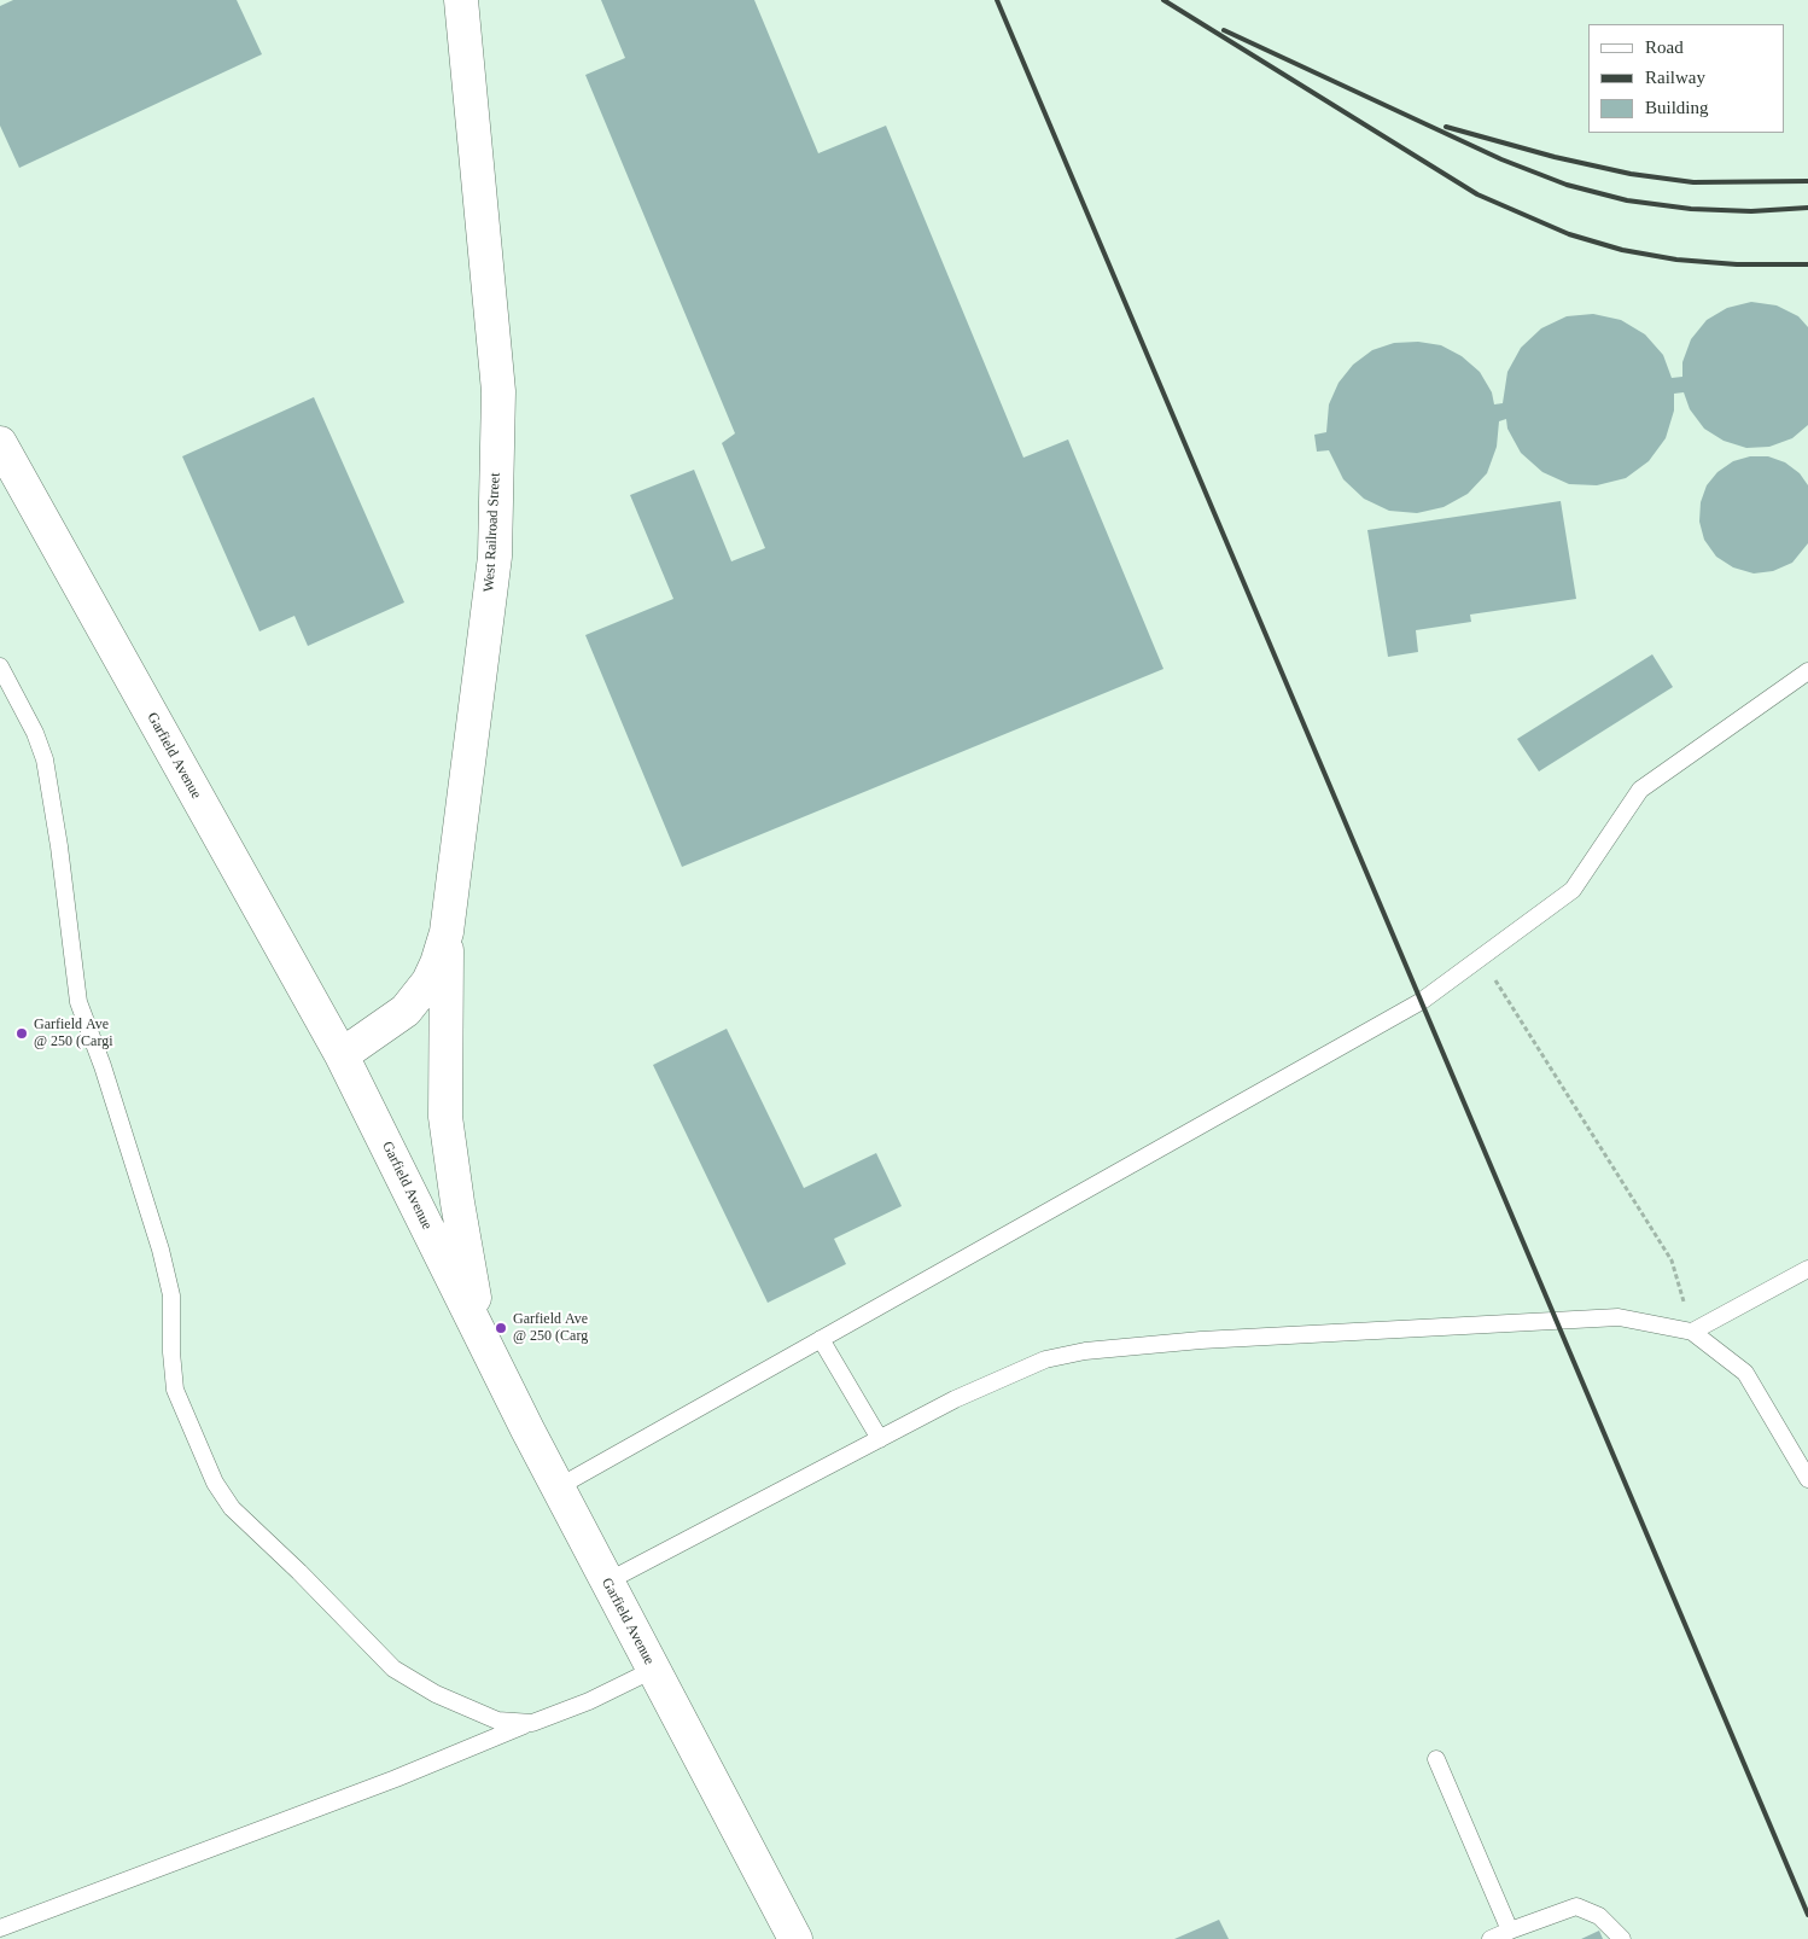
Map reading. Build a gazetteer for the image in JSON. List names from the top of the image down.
{
  "streets": {
    "street": ["West Railroad Street", "Garfield Avenue"]
  },
  "crossings": [
    ["West Railroad Street", "Garfield Avenue"]
  ],
  "places": ["Garfield Ave @ 250 (Cargi", "Garfield Ave @ 250 (Carg"],
  "legend": ["Road", "Railway", "Building"]
}
